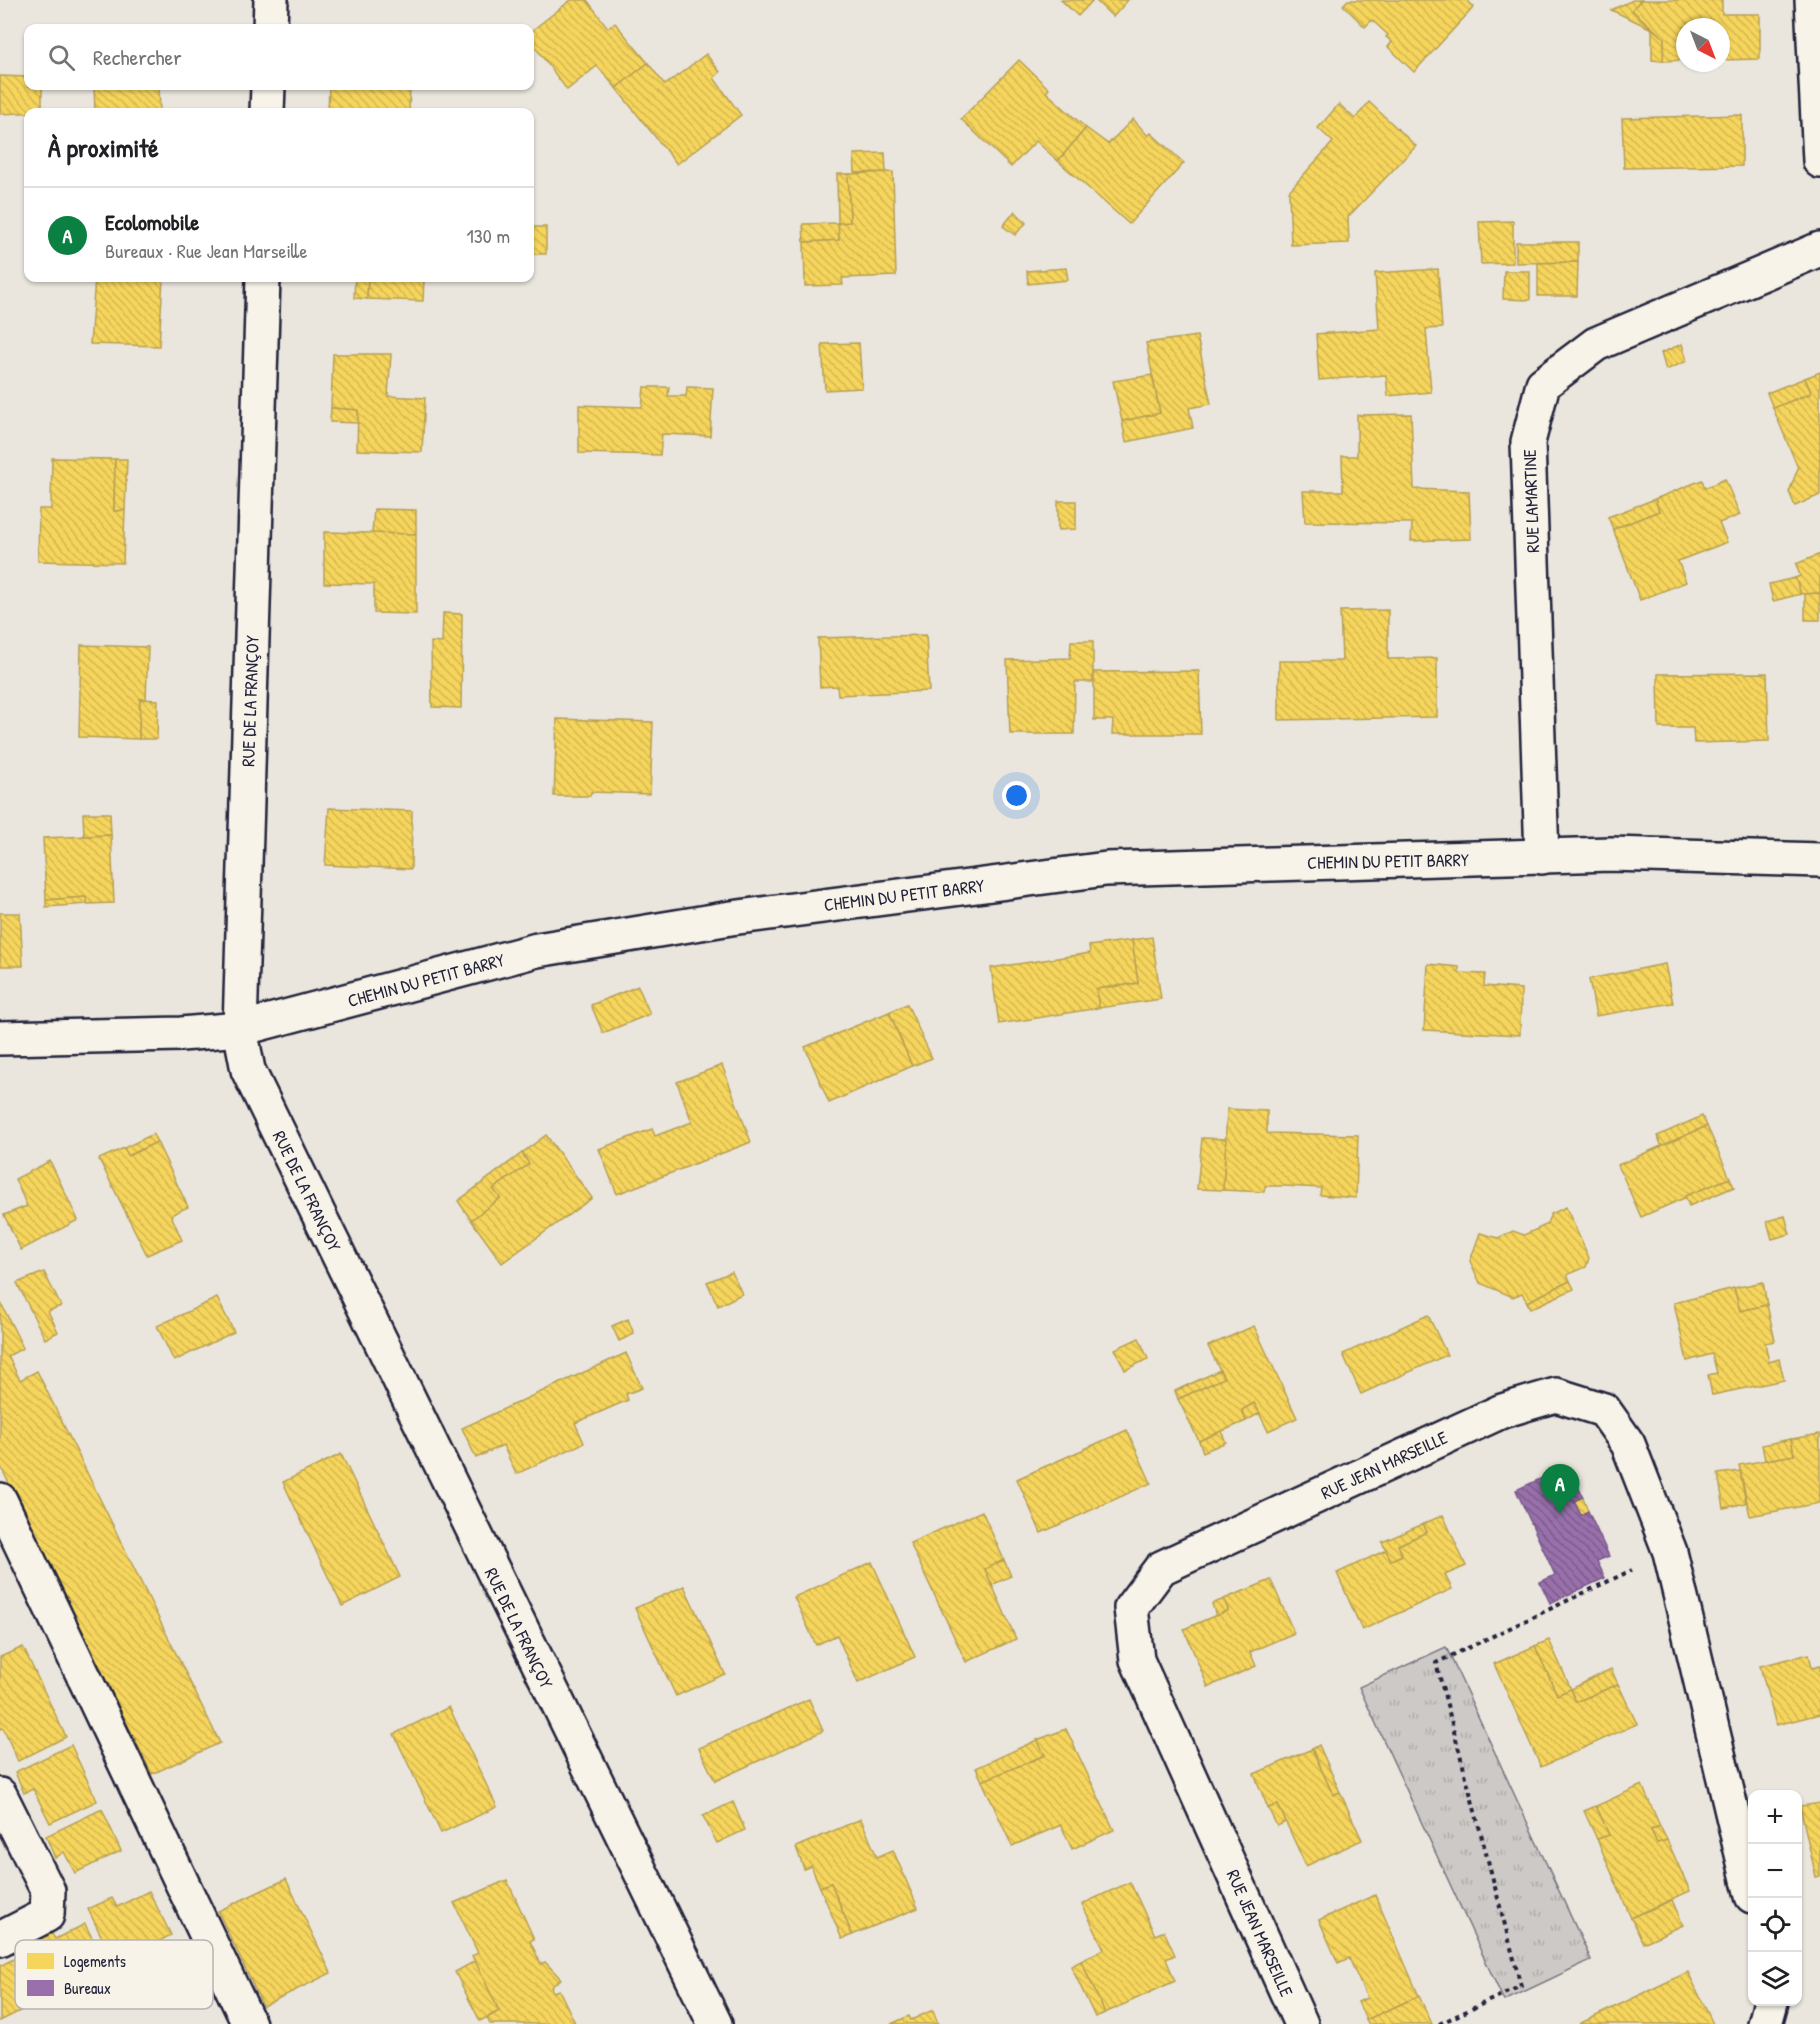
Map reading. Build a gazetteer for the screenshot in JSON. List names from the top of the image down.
{
  "streets": {
    "street": [
      "RUE LAMARTINE",
      "RUE DE LA FRANÇOY",
      "CHEMIN DU PETIT BARRY",
      "RUE JEAN MARSEILLE"
    ]
  },
  "crossings": [
    ["RUE LAMARTINE", "CHEMIN DU PETIT BARRY"],
    ["RUE DE LA FRANÇOY", "CHEMIN DU PETIT BARRY"]
  ],
  "legend": ["Logements", "Bureaux"],
  "north": "bottom right",
  "page": {
    "search": "Rechercher",
    "heading": "À proximité",
    "list": [
      {
        "mark": "A",
        "name": "Ecolomobile",
        "note": "Bureaux · Rue Jean Marseille",
        "value": "130 m"
      }
    ],
    "pins": "A",
    "map_buttons": ["+", "−"]
  }
}
